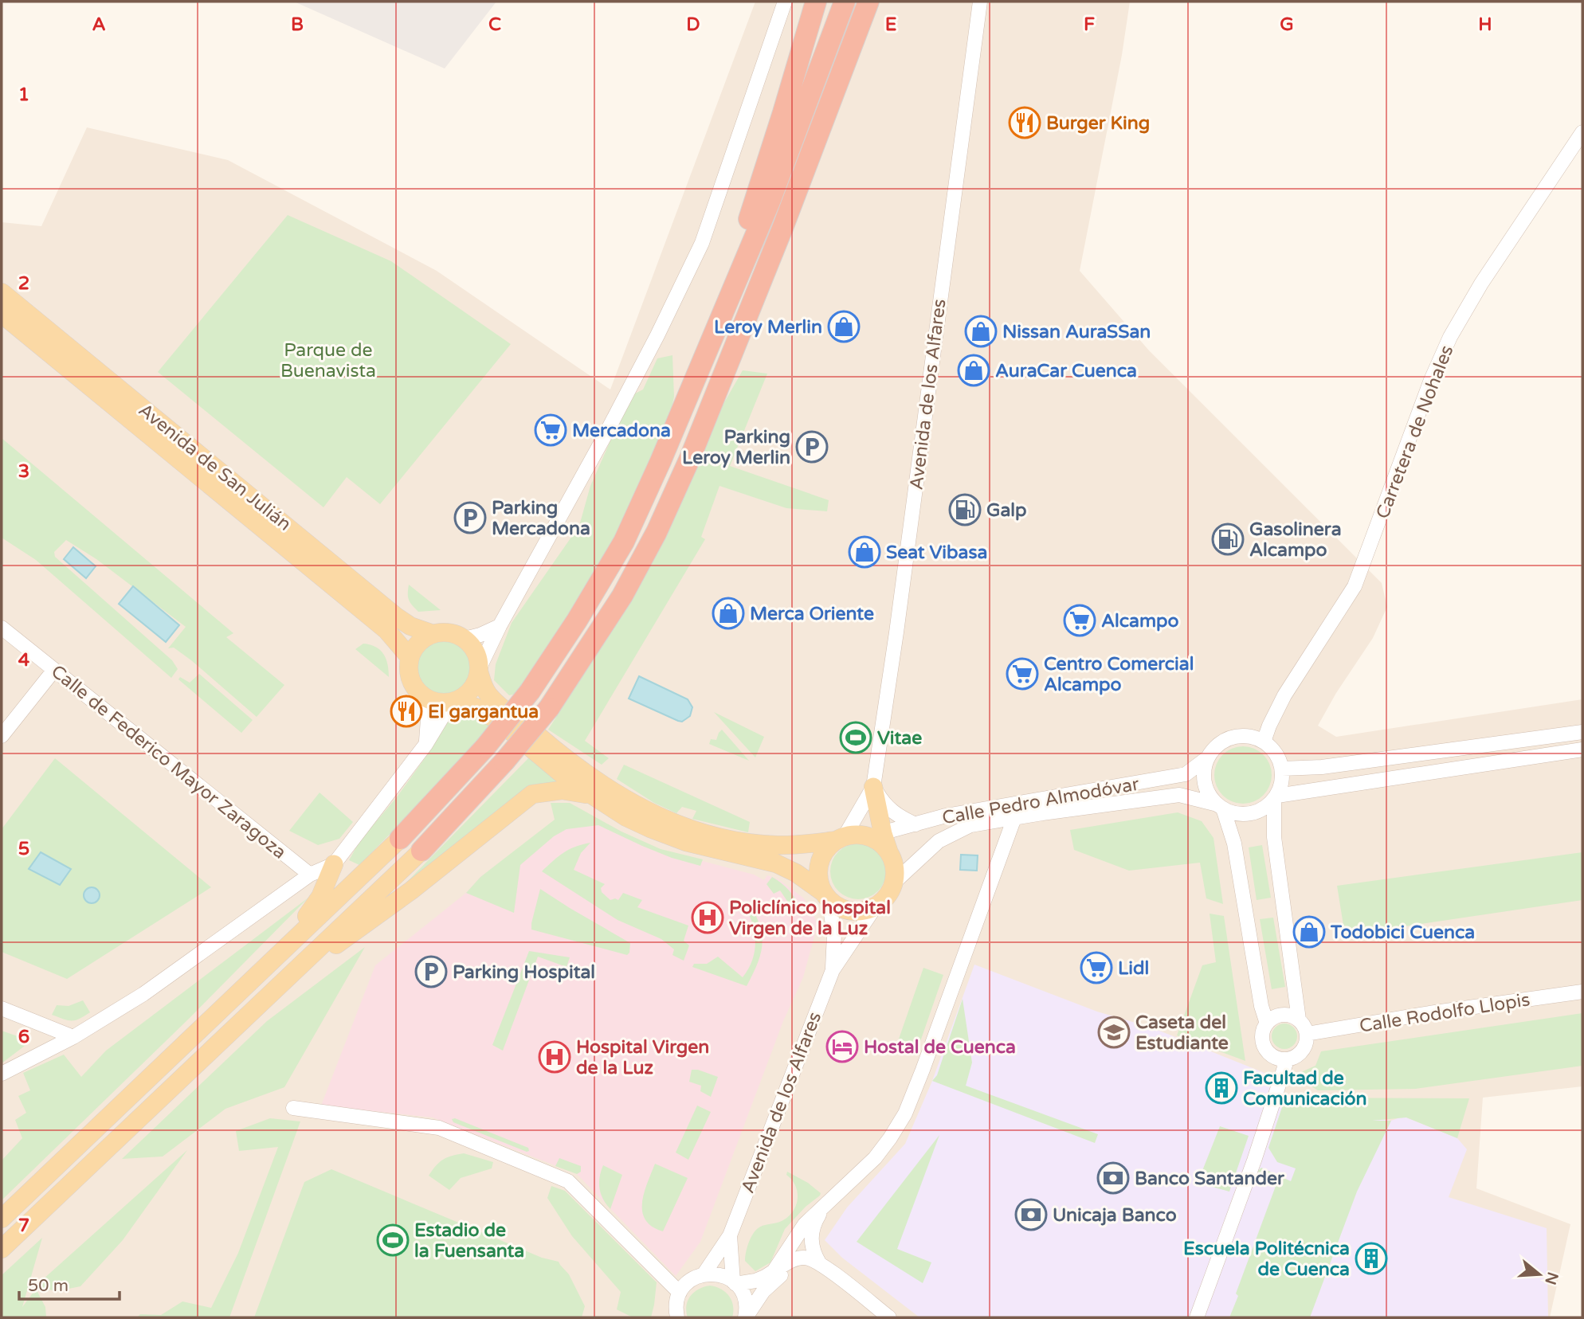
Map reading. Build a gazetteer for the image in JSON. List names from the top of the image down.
{
  "streets": {
    "main road": ["Avenida de San Julián"],
    "street": [
      "Avenida de los Alfares",
      "Carretera de Nohales",
      "Calle de Federico Mayor Zaragoza",
      "Calle Pedro Almodóvar",
      "Calle Rodolfo Llopis"
    ]
  },
  "crossings": [
    ["Avenida de los Alfares", "Calle Pedro Almodóvar"],
    ["Carretera de Nohales", "Calle Pedro Almodóvar"]
  ],
  "parks": ["Parque de Buenavista"],
  "places": {
    "restaurant": ["Burger King", "El gargantua"],
    "shop": [
      "Leroy Merlin",
      "Nissan AuraSSan",
      "AuraCar Cuenca",
      "Seat Vibasa",
      "Merca Oriente",
      "Todobici Cuenca"
    ],
    "supermarket": [
      "Mercadona",
      "Alcampo",
      "Centro Comercial Alcampo",
      "Lidl"
    ],
    "parking": ["Parking Leroy Merlin", "Parking Mercadona", "Parking Hospital"],
    "fuel station": ["Galp", "Gasolinera Alcampo"],
    "sports": ["Vitae", "Estadio de la Fuensanta"],
    "hospital": ["Policlínico hospital Virgen de la Luz", "Hospital Virgen de la Luz"],
    "school or university": ["Caseta del Estudiante"],
    "hotel": ["Hostal de Cuenca"],
    "building": ["Facultad de Comunicación", "Escuela Politécnica de Cuenca"],
    "bank": ["Banco Santander", "Unicaja Banco"]
  },
  "scale_bar": "50 m",
  "north": "right",
  "grid": {
    "columns": [
      "A",
      "B",
      "C",
      "D",
      "E",
      "F",
      "G",
      "H"
    ],
    "rows": [
      "1",
      "2",
      "3",
      "4",
      "5",
      "6",
      "7"
    ]
  }
}
